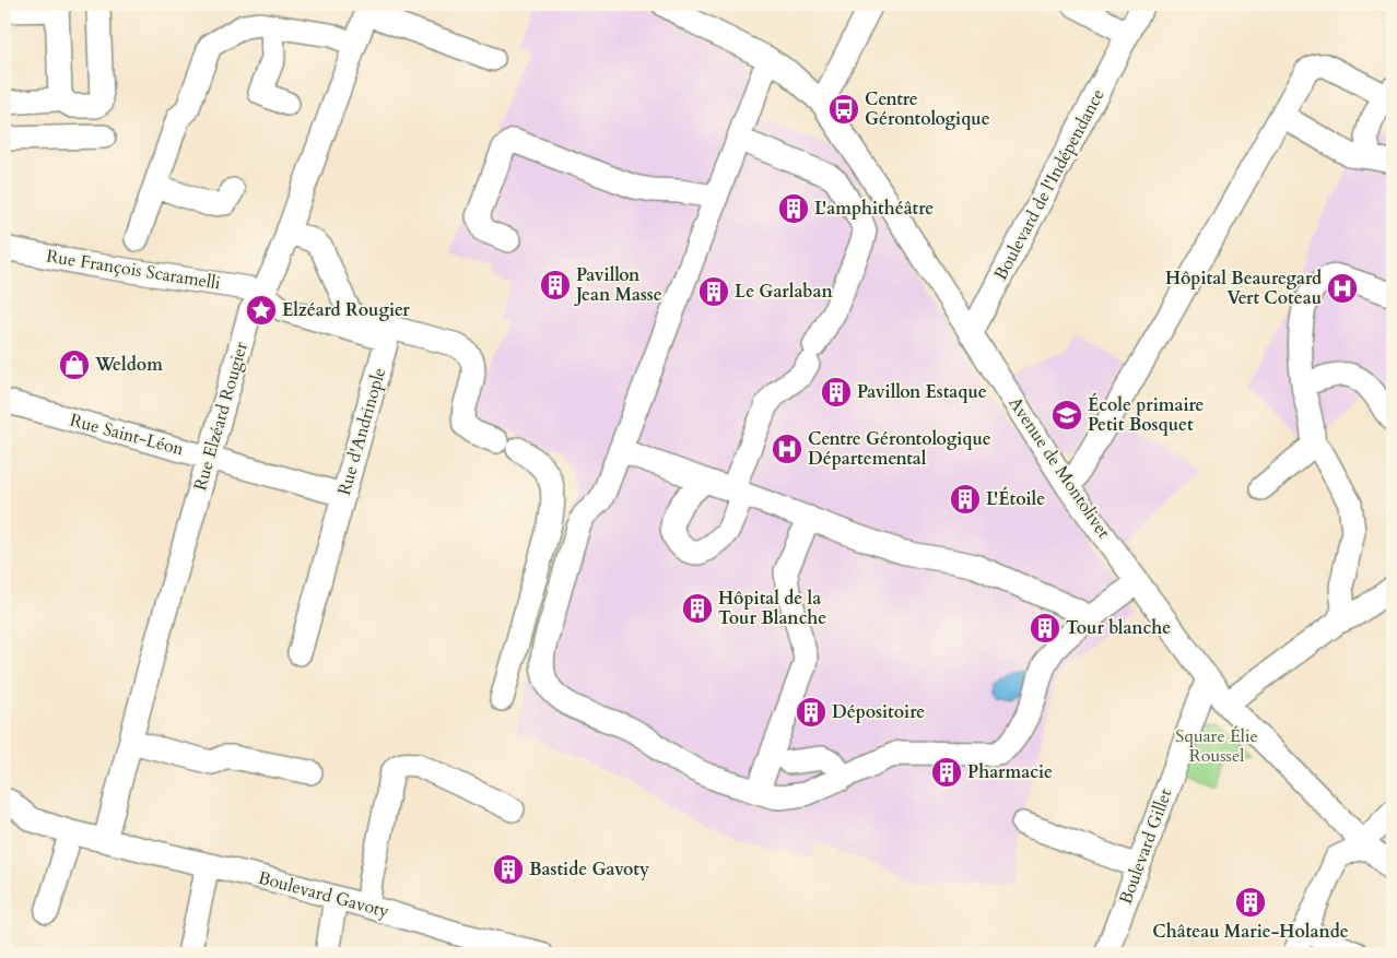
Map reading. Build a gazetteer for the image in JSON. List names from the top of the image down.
{
  "streets": {
    "street": [
      "Boulevard de l'Indépendance",
      "Rue François Scaramelli",
      "Rue Elzéard Rougier",
      "Rue d'Andrinople",
      "Rue Saint-Léon",
      "Avenue de Montolivet",
      "Boulevard Gillet",
      "Boulevard Gavoty"
    ]
  },
  "crossings": [
    ["Boulevard de l'Indépendance", "Avenue de Montolivet"],
    ["Rue François Scaramelli", "Rue Elzéard Rougier"],
    ["Rue François Scaramelli", "Rue d'Andrinople"],
    ["Rue Elzéard Rougier", "Rue d'Andrinople"],
    ["Rue Elzéard Rougier", "Rue Saint-Léon"],
    ["Rue Elzéard Rougier", "Boulevard Gavoty"],
    ["Rue d'Andrinople", "Rue Saint-Léon"],
    ["Avenue de Montolivet", "Boulevard Gillet"]
  ],
  "parks": ["Square Élie Roussel"],
  "places": {
    "bus stop": ["Centre Gérontologique"],
    "building": [
      "L'amphithéâtre",
      "Pavillon Jean Masse",
      "Le Garlaban",
      "Pavillon Estaque",
      "L'Étoile",
      "Hôpital de la Tour Blanche",
      "Tour blanche",
      "Dépositoire",
      "Pharmacie",
      "Bastide Gavoty",
      "Château Marie-Holande"
    ],
    "hospital": ["Hôpital Beauregard Vert Coteau", "Centre Gérontologique Départemental"],
    "place": ["Elzéard Rougier"],
    "shop": ["Weldom"],
    "school or university": ["École primaire Petit Bosquet"]
  }
}
